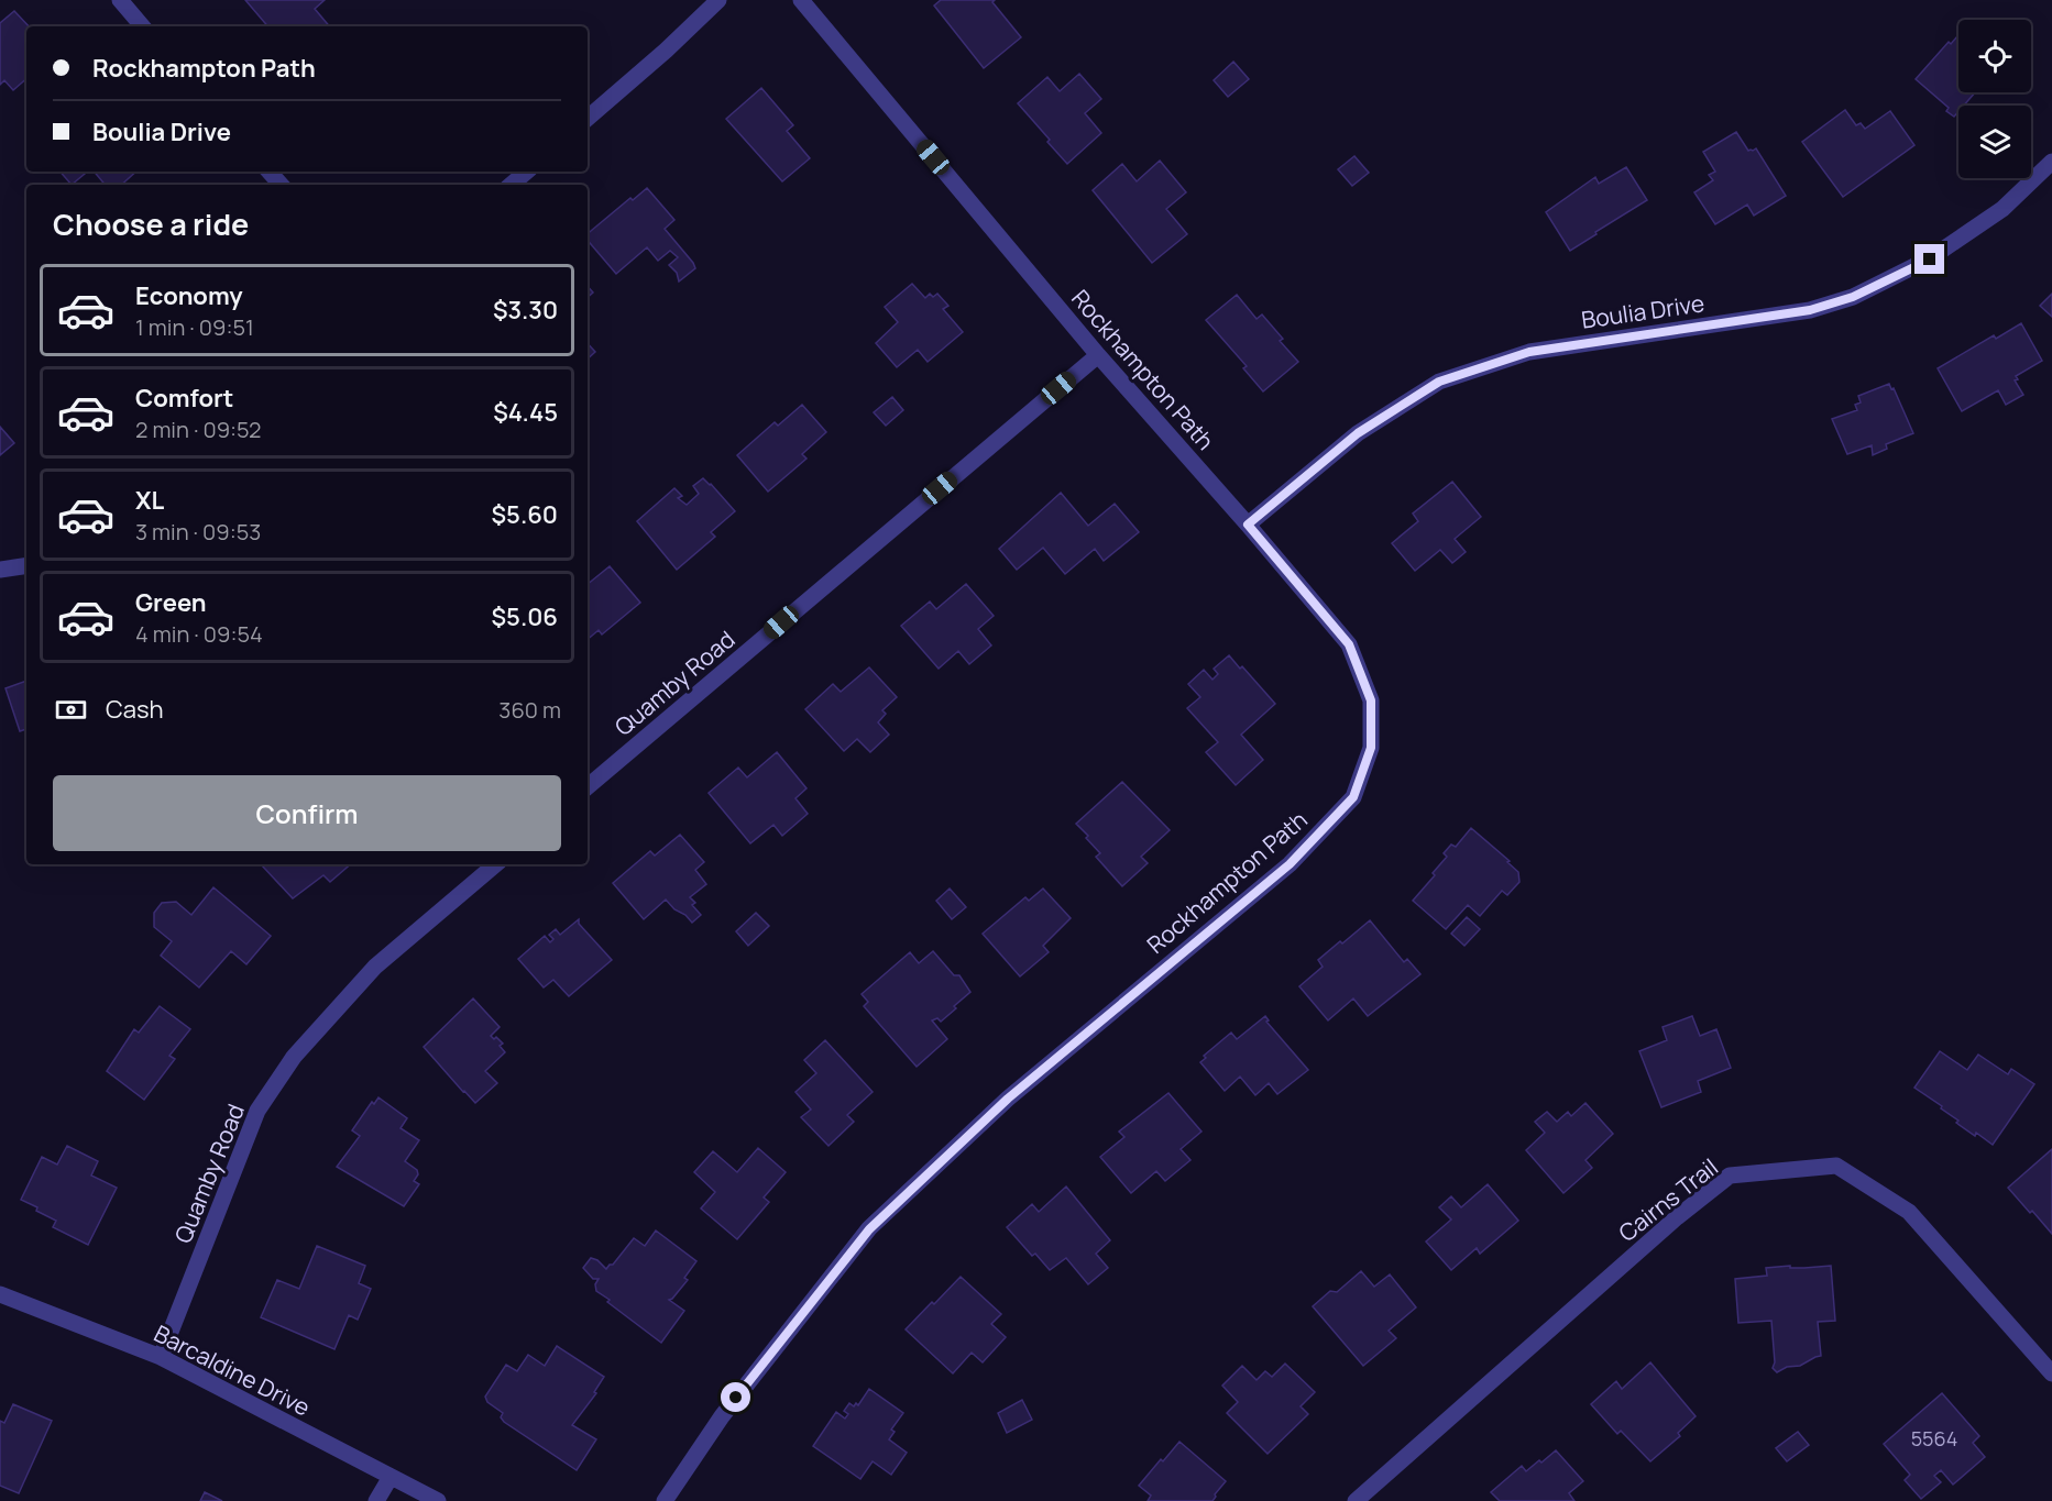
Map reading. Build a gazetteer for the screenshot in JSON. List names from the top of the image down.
{
  "streets": {
    "street": [
      "Boulia Drive",
      "Rockhampton Path",
      "Quamby Road",
      "Cairns Trail",
      "Barcaldine Drive"
    ]
  },
  "crossings": [
    ["Boulia Drive", "Rockhampton Path"],
    ["Rockhampton Path", "Quamby Road"],
    ["Quamby Road", "Barcaldine Drive"]
  ],
  "house_numbers": ["5564"],
  "page": {
    "banner": ["Rockhampton Path", "Boulia Drive"],
    "heading": "Choose a ride",
    "list": [
      {
        "name": "Economy",
        "note": "1 min · 09:51",
        "value": "$3.30"
      },
      {
        "name": "Comfort",
        "note": "2 min · 09:52",
        "value": "$4.45"
      },
      {
        "name": "XL",
        "note": "3 min · 09:53",
        "value": "$5.60"
      },
      {
        "name": "Green",
        "note": "4 min · 09:54",
        "value": "$5.06"
      }
    ],
    "pay": ["Cash", "360 m"],
    "buttons": "Confirm"
  }
}
